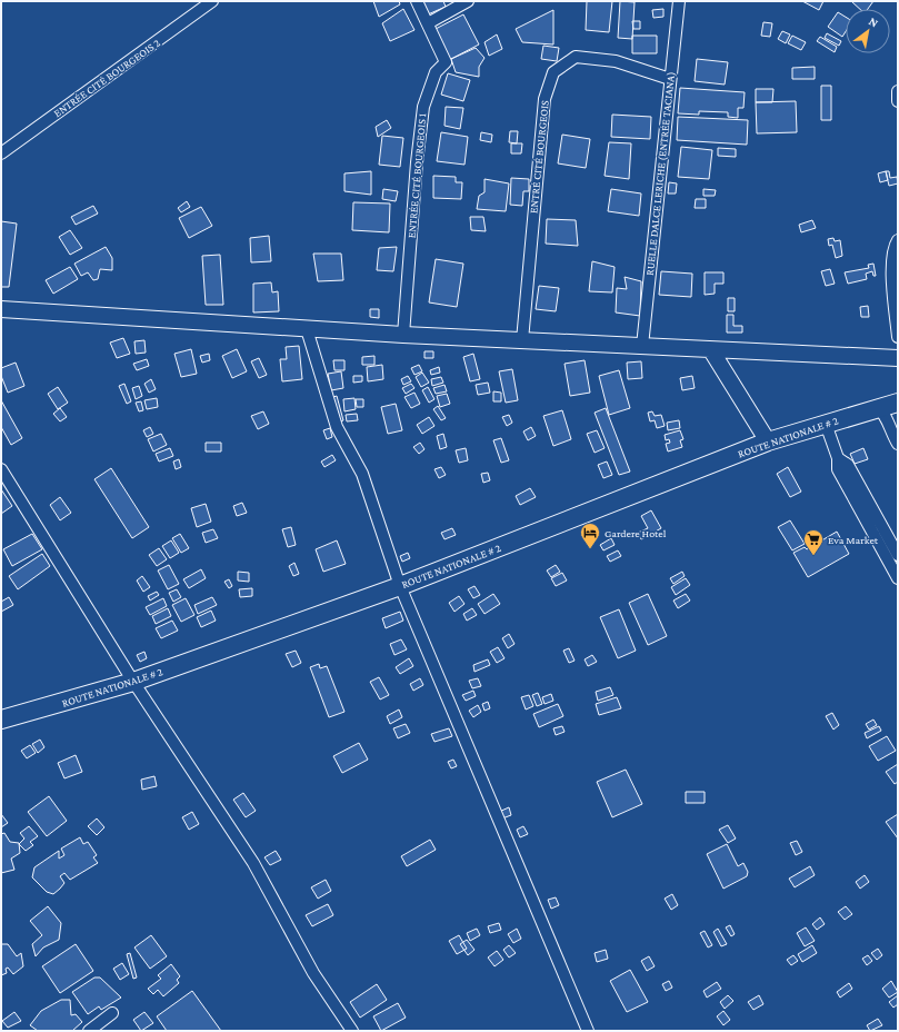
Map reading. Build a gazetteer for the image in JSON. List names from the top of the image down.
{
  "streets": {
    "main road": ["ROUTE NATIONALE # 2"],
    "street": [
      "ENTRÉE CITÉ BOURGEOIS 2",
      "ENTRÉ CITÉ BOURGEOIS",
      "RUELLE DALCE LERICHE (ENTRÉE TACIANA)",
      "ENTRÉE CITÉ BOURGEOIS 1"
    ]
  },
  "crossings": [
    ["ENTRÉ CITÉ BOURGEOIS", "RUELLE DALCE LERICHE (ENTRÉE TACIANA)"]
  ],
  "places": {
    "hotel": ["Gardere Hotel"],
    "supermarket": ["Eva Market"]
  },
  "north": "top right"
}
